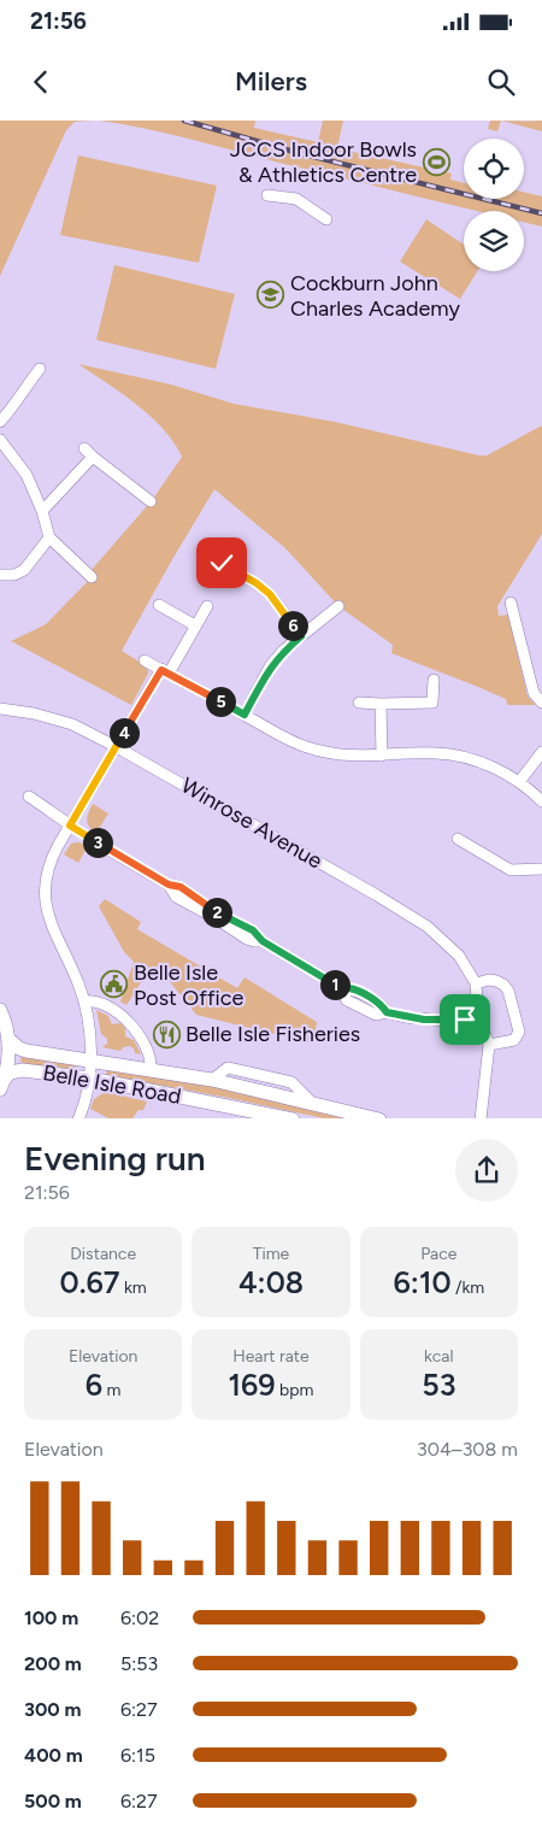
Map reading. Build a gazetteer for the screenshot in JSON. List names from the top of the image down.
{
  "streets": {
    "street": ["Winrose Avenue", "Belle Isle Road"]
  },
  "places": {
    "sports": ["JCCS Indoor Bowls & Athletics Centre"],
    "school or university": ["Cockburn John Charles Academy"],
    "public building": ["Belle Isle Post Office"],
    "restaurant": ["Belle Isle Fisheries"]
  },
  "page": {
    "status": "21:56",
    "header": "Milers",
    "pins": [
      "6",
      "5",
      "4",
      "3",
      "2",
      "1"
    ],
    "heading": ["Evening run", "21:56"],
    "stats": [
      ["Distance", "0.67 km"],
      ["Time", "4:08"],
      ["Pace", "6:10 /km"],
      ["Elevation", "6 m"],
      ["Heart rate", "169 bpm"],
      ["kcal", "53"]
    ],
    "chart": ["Elevation", "304–308 m"],
    "list": [
      {
        "name": "100 m",
        "note": "6:02"
      },
      {
        "name": "200 m",
        "note": "5:53"
      },
      {
        "name": "300 m",
        "note": "6:27"
      },
      {
        "name": "400 m",
        "note": "6:15"
      },
      {
        "name": "500 m",
        "note": "6:27"
      }
    ]
  }
}
